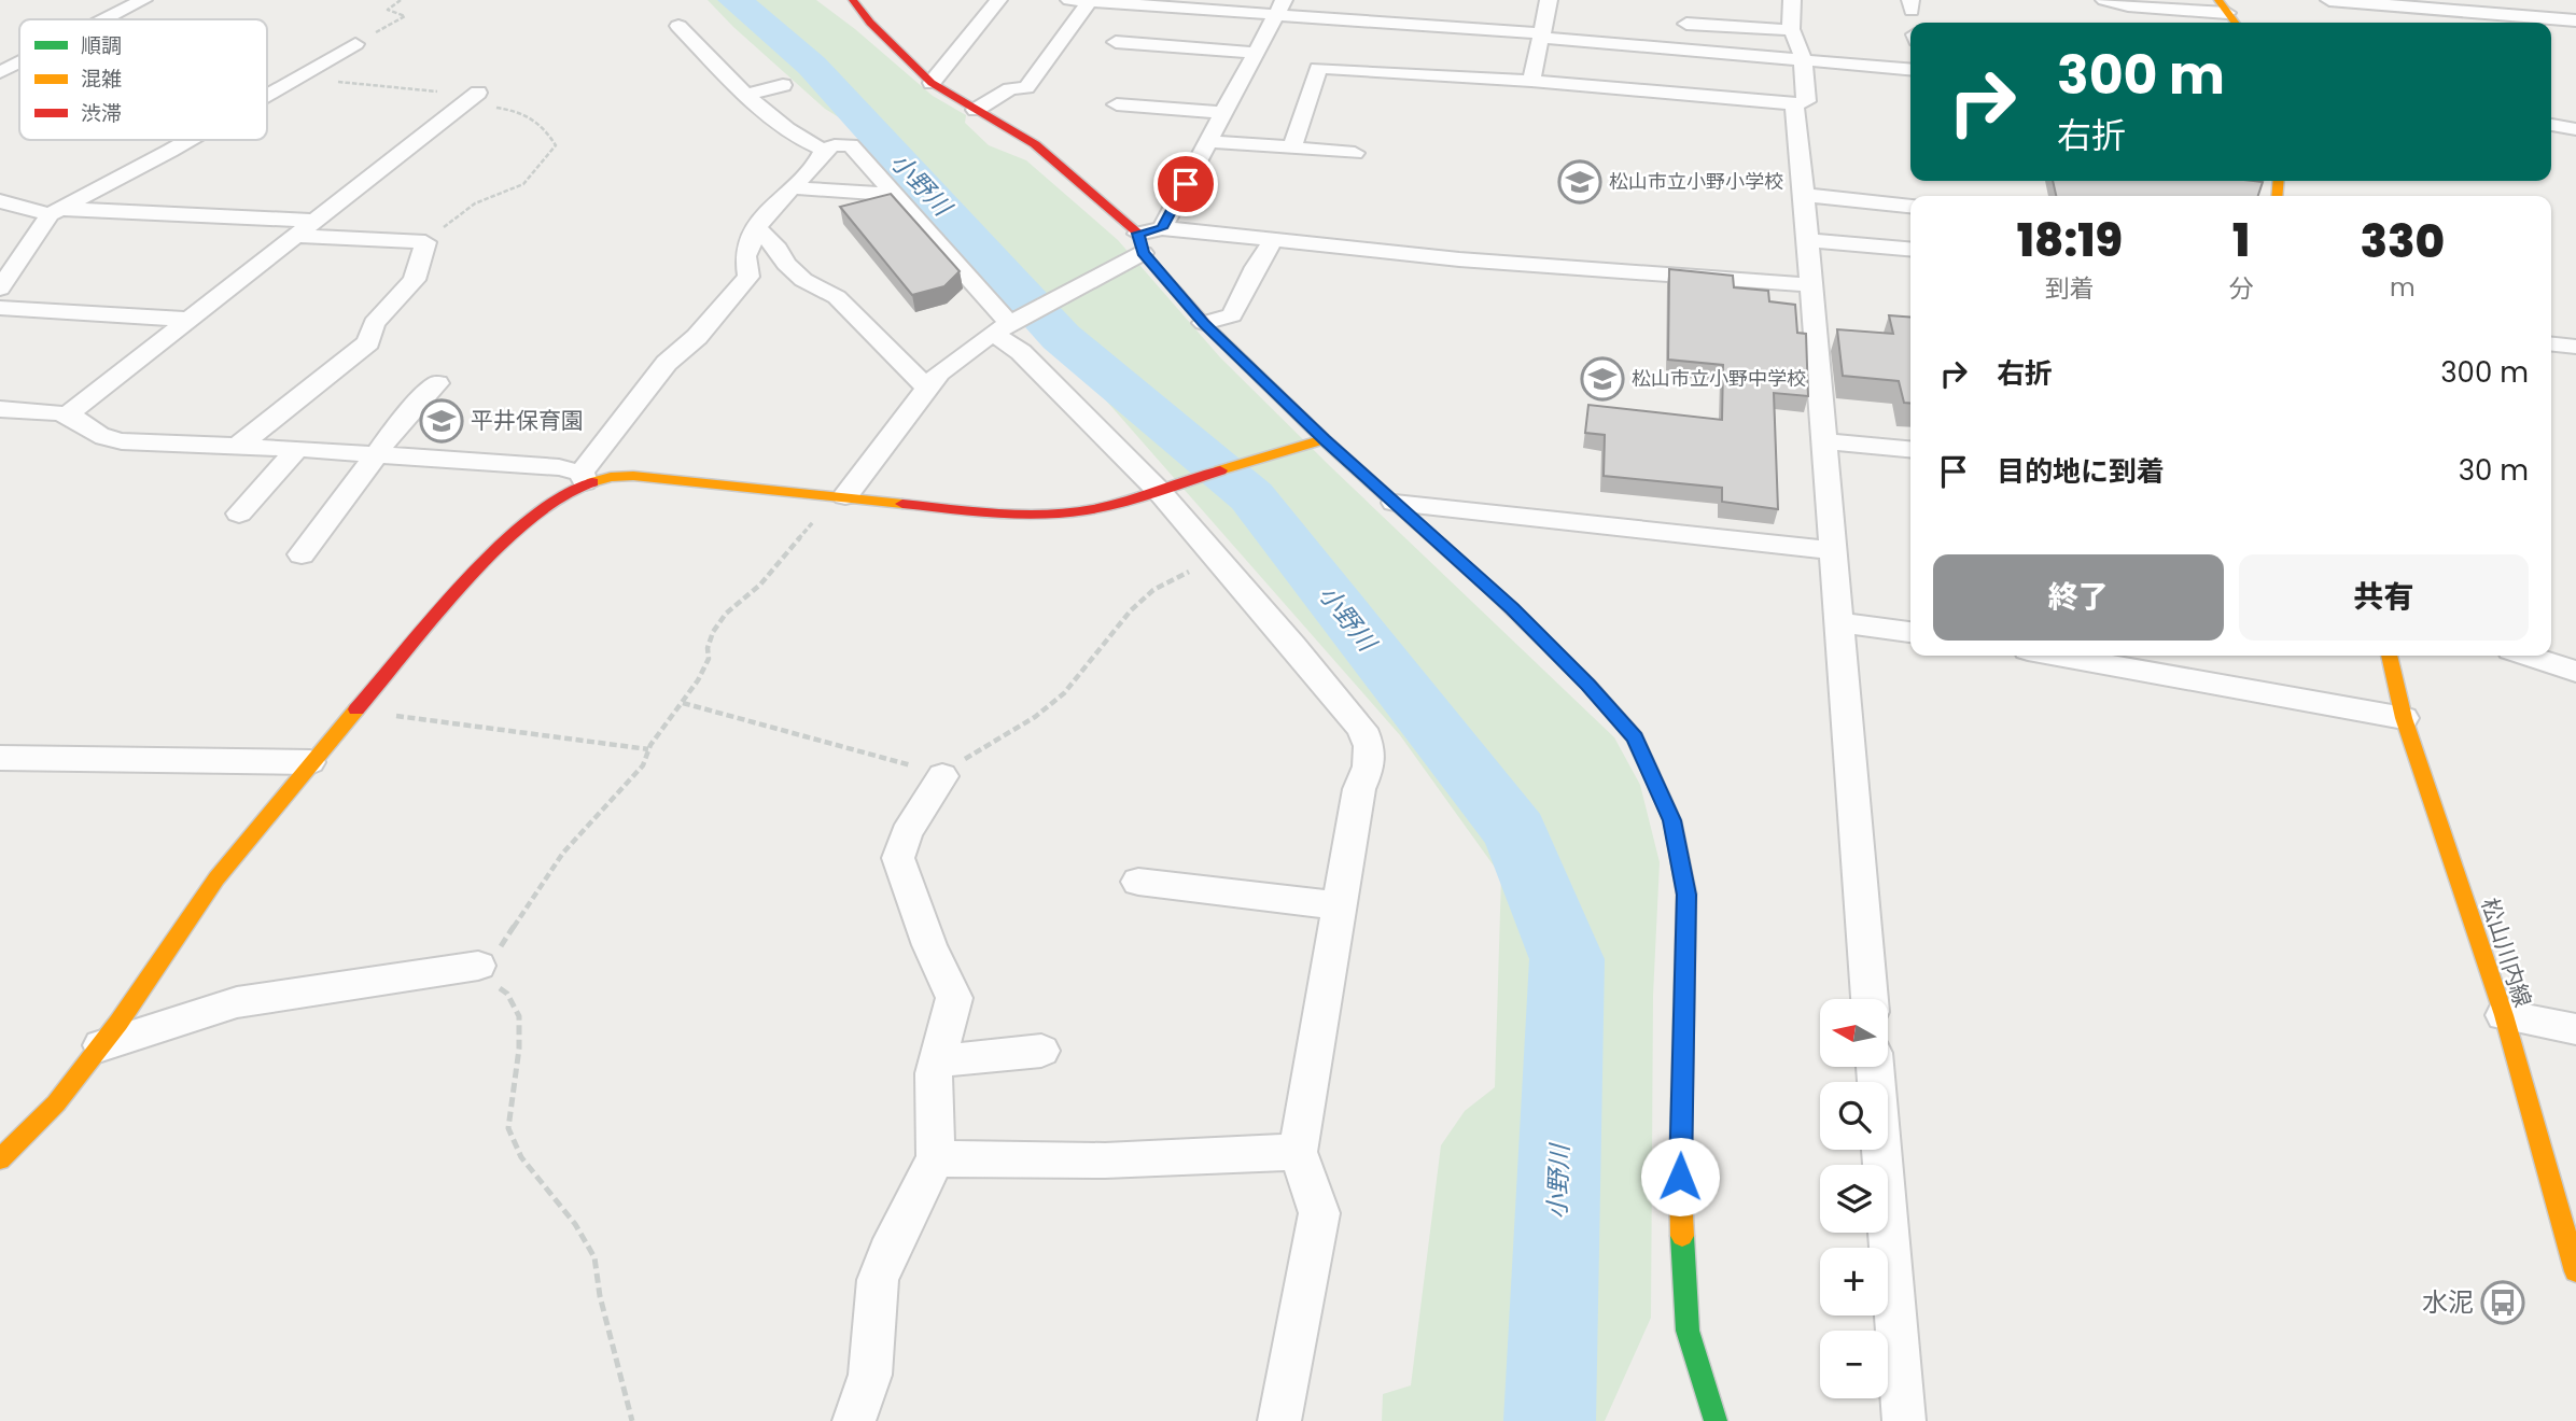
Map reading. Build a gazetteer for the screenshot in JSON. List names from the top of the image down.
{
  "streets": {
    "main road": ["松山川内線"]
  },
  "water": ["小野川"],
  "places": {
    "school or university": ["松山市立小野小学校", "松山市立小野中学校", "平井保育園"],
    "bus stop": ["水泥"]
  },
  "legend": ["順調", "混雑", "渋滞"],
  "north": "left",
  "page": {
    "turn": ["300 m", "右折"],
    "eta": [
      "18:19",
      "到着",
      "1",
      "分",
      "330",
      "m"
    ],
    "list": [
      {
        "name": "右折",
        "value": "300 m"
      },
      {
        "name": "目的地に到着",
        "value": "30 m"
      }
    ],
    "buttons": ["終了", "共有"],
    "map_buttons": ["+", "−"]
  }
}
